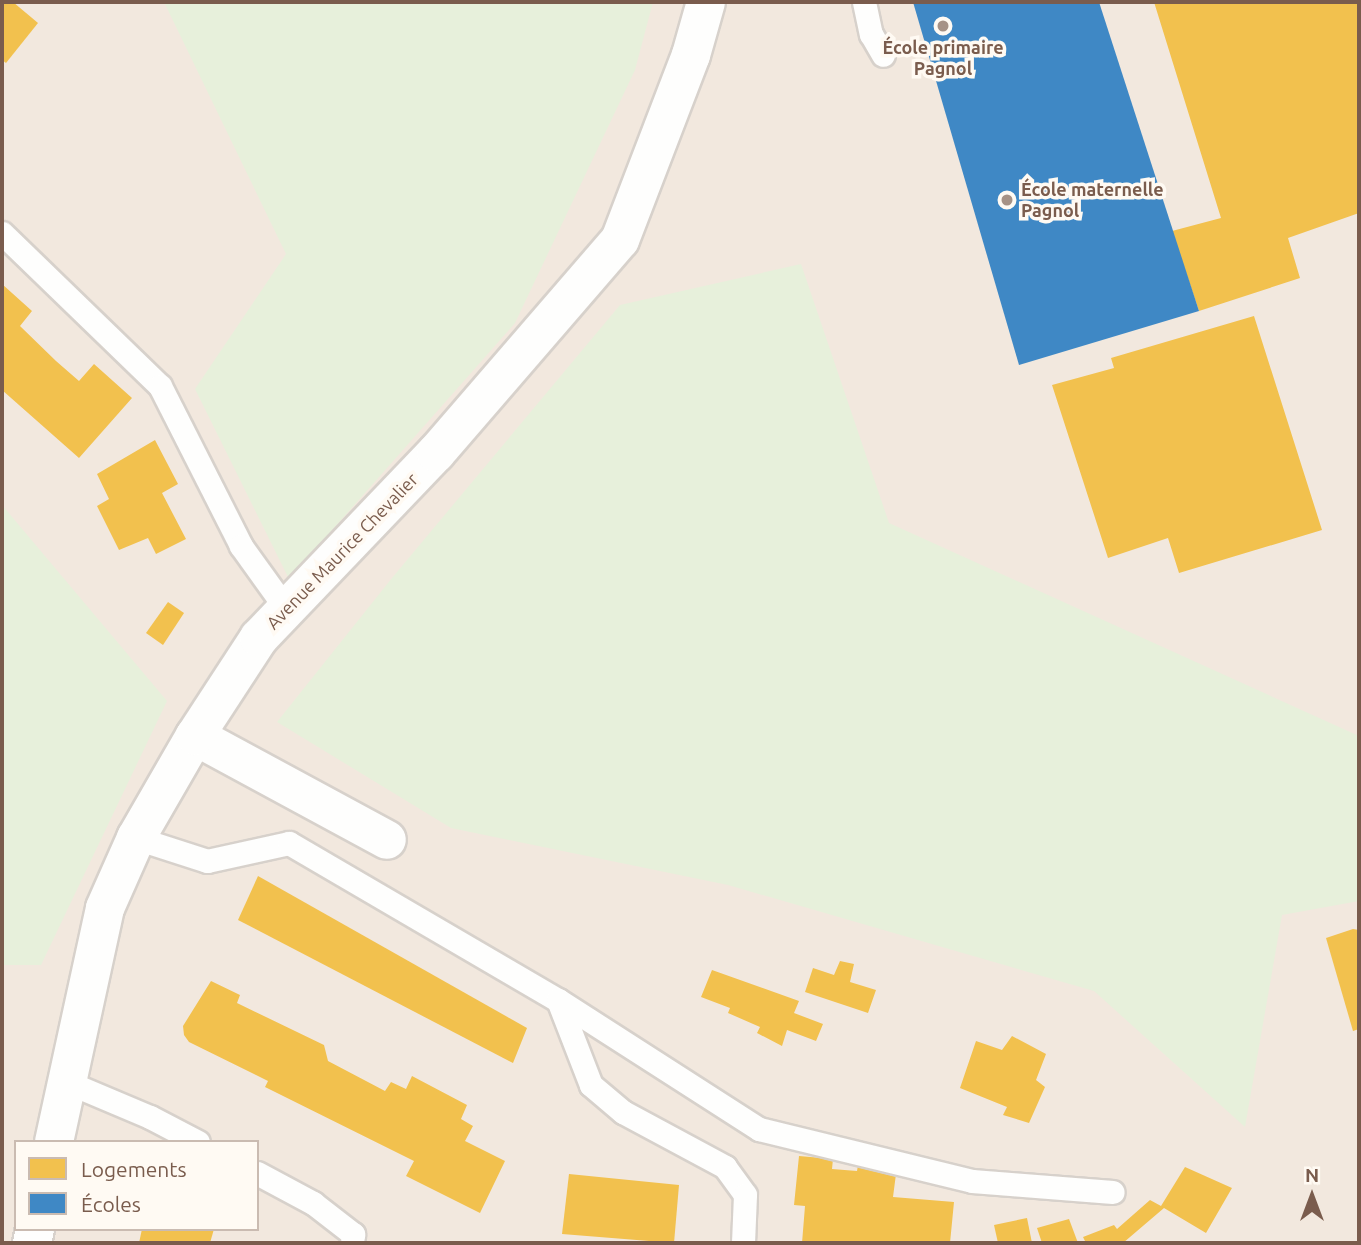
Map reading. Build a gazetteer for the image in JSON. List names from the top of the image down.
{
  "streets": {
    "street": ["Avenue Maurice Chevalier"]
  },
  "places": ["École primaire Pagnol", "École maternelle Pagnol"],
  "legend": ["Logements", "Écoles"],
  "north": "top"
}
